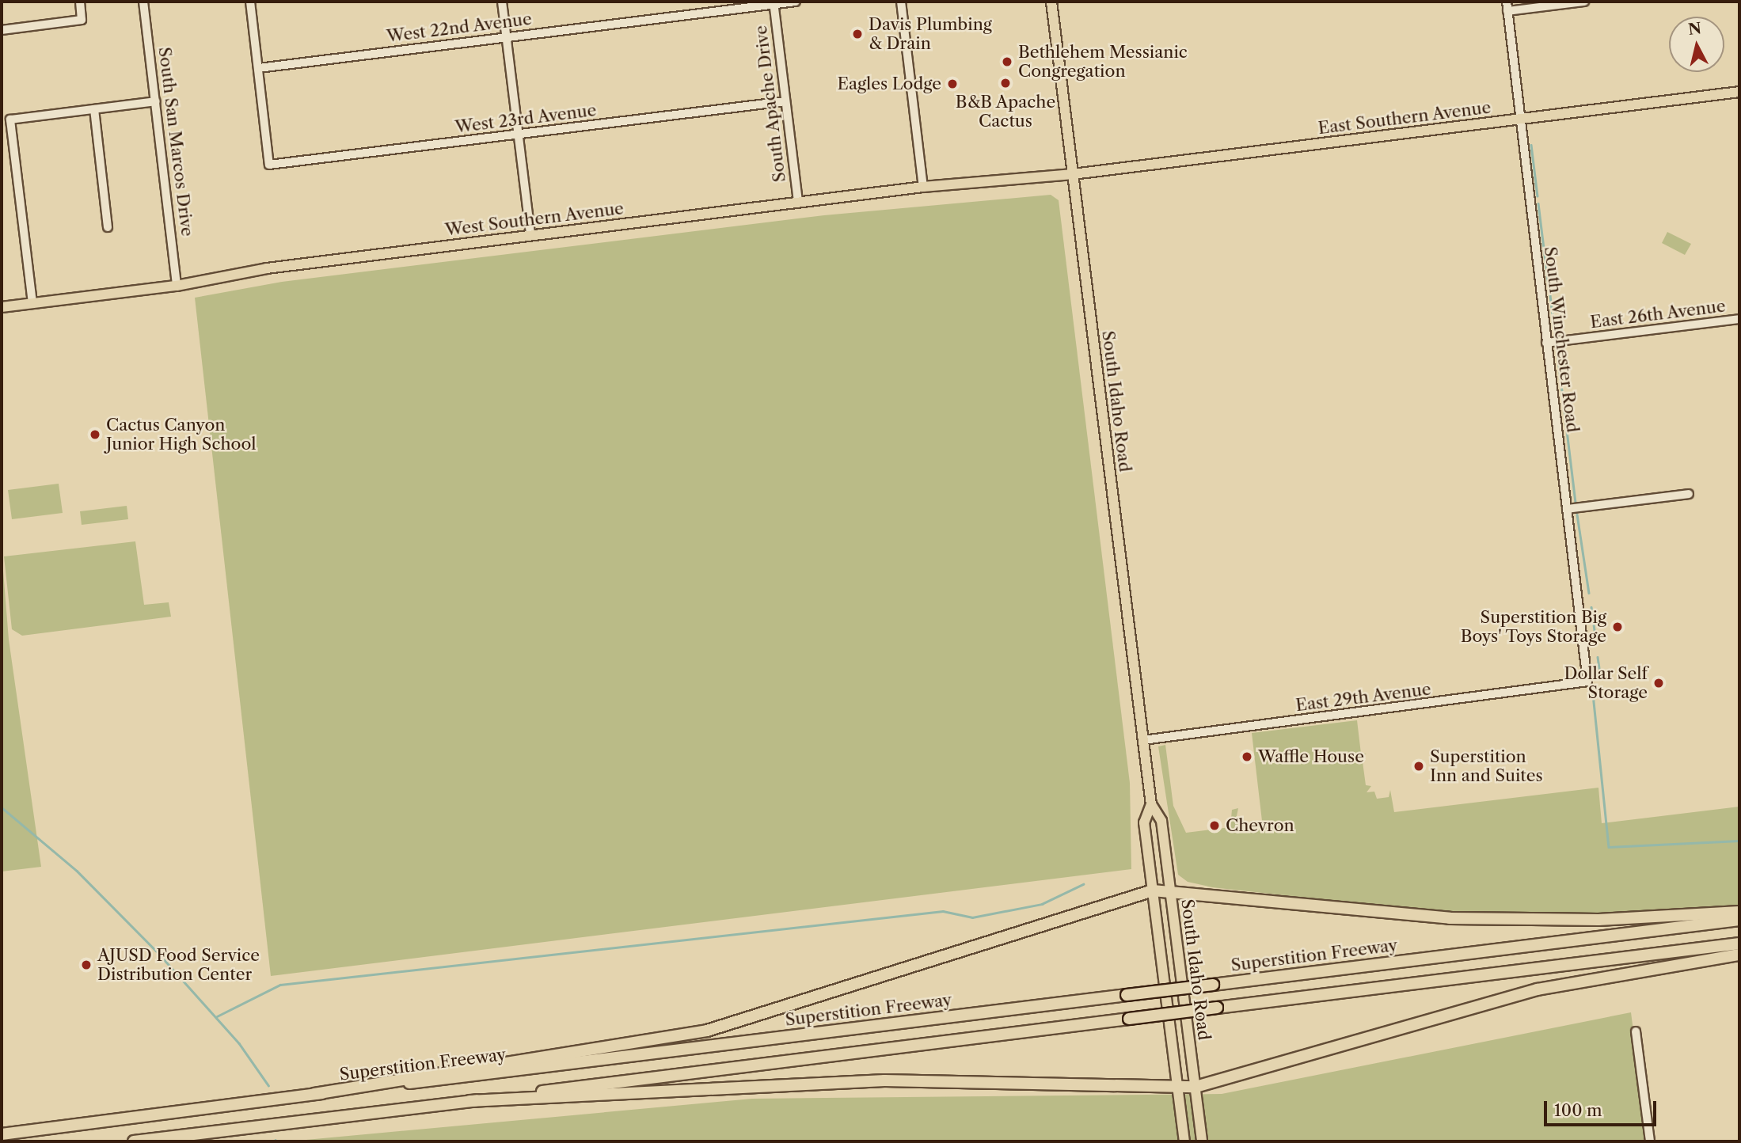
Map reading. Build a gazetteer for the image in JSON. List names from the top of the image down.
{
  "streets": {
    "highway": ["Superstition Freeway"],
    "main road": ["East Southern Avenue", "West Southern Avenue", "South Idaho Road"],
    "street": [
      "West 22nd Avenue",
      "South Apache Drive",
      "West 23rd Avenue",
      "South San Marcos Drive",
      "East 26th Avenue",
      "South Winchester Road",
      "East 29th Avenue"
    ]
  },
  "crossings": [
    ["West 22nd Avenue", "South Apache Drive"],
    ["West 22nd Avenue", "West 23rd Avenue"],
    ["South Apache Drive", "West 23rd Avenue"],
    ["South Apache Drive", "West Southern Avenue"],
    ["East Southern Avenue", "West Southern Avenue"],
    ["East Southern Avenue", "South Winchester Road"],
    ["East Southern Avenue", "South Idaho Road"],
    ["South San Marcos Drive", "West Southern Avenue"],
    ["West Southern Avenue", "South Idaho Road"],
    ["East 26th Avenue", "South Winchester Road"],
    ["South Winchester Road", "East 29th Avenue"],
    ["South Idaho Road", "East 29th Avenue"]
  ],
  "places": [
    "Davis Plumbing & Drain",
    "Bethlehem Messianic Congregation",
    "B&B Apache Cactus",
    "Eagles Lodge",
    "Cactus Canyon Junior High School",
    "Superstition Big Boys' Toys Storage",
    "Dollar Self Storage",
    "Waffle House",
    "Superstition Inn and Suites",
    "Chevron",
    "AJUSD Food Service Distribution Center"
  ],
  "scale_bar": "100 m",
  "north": "top"
}
